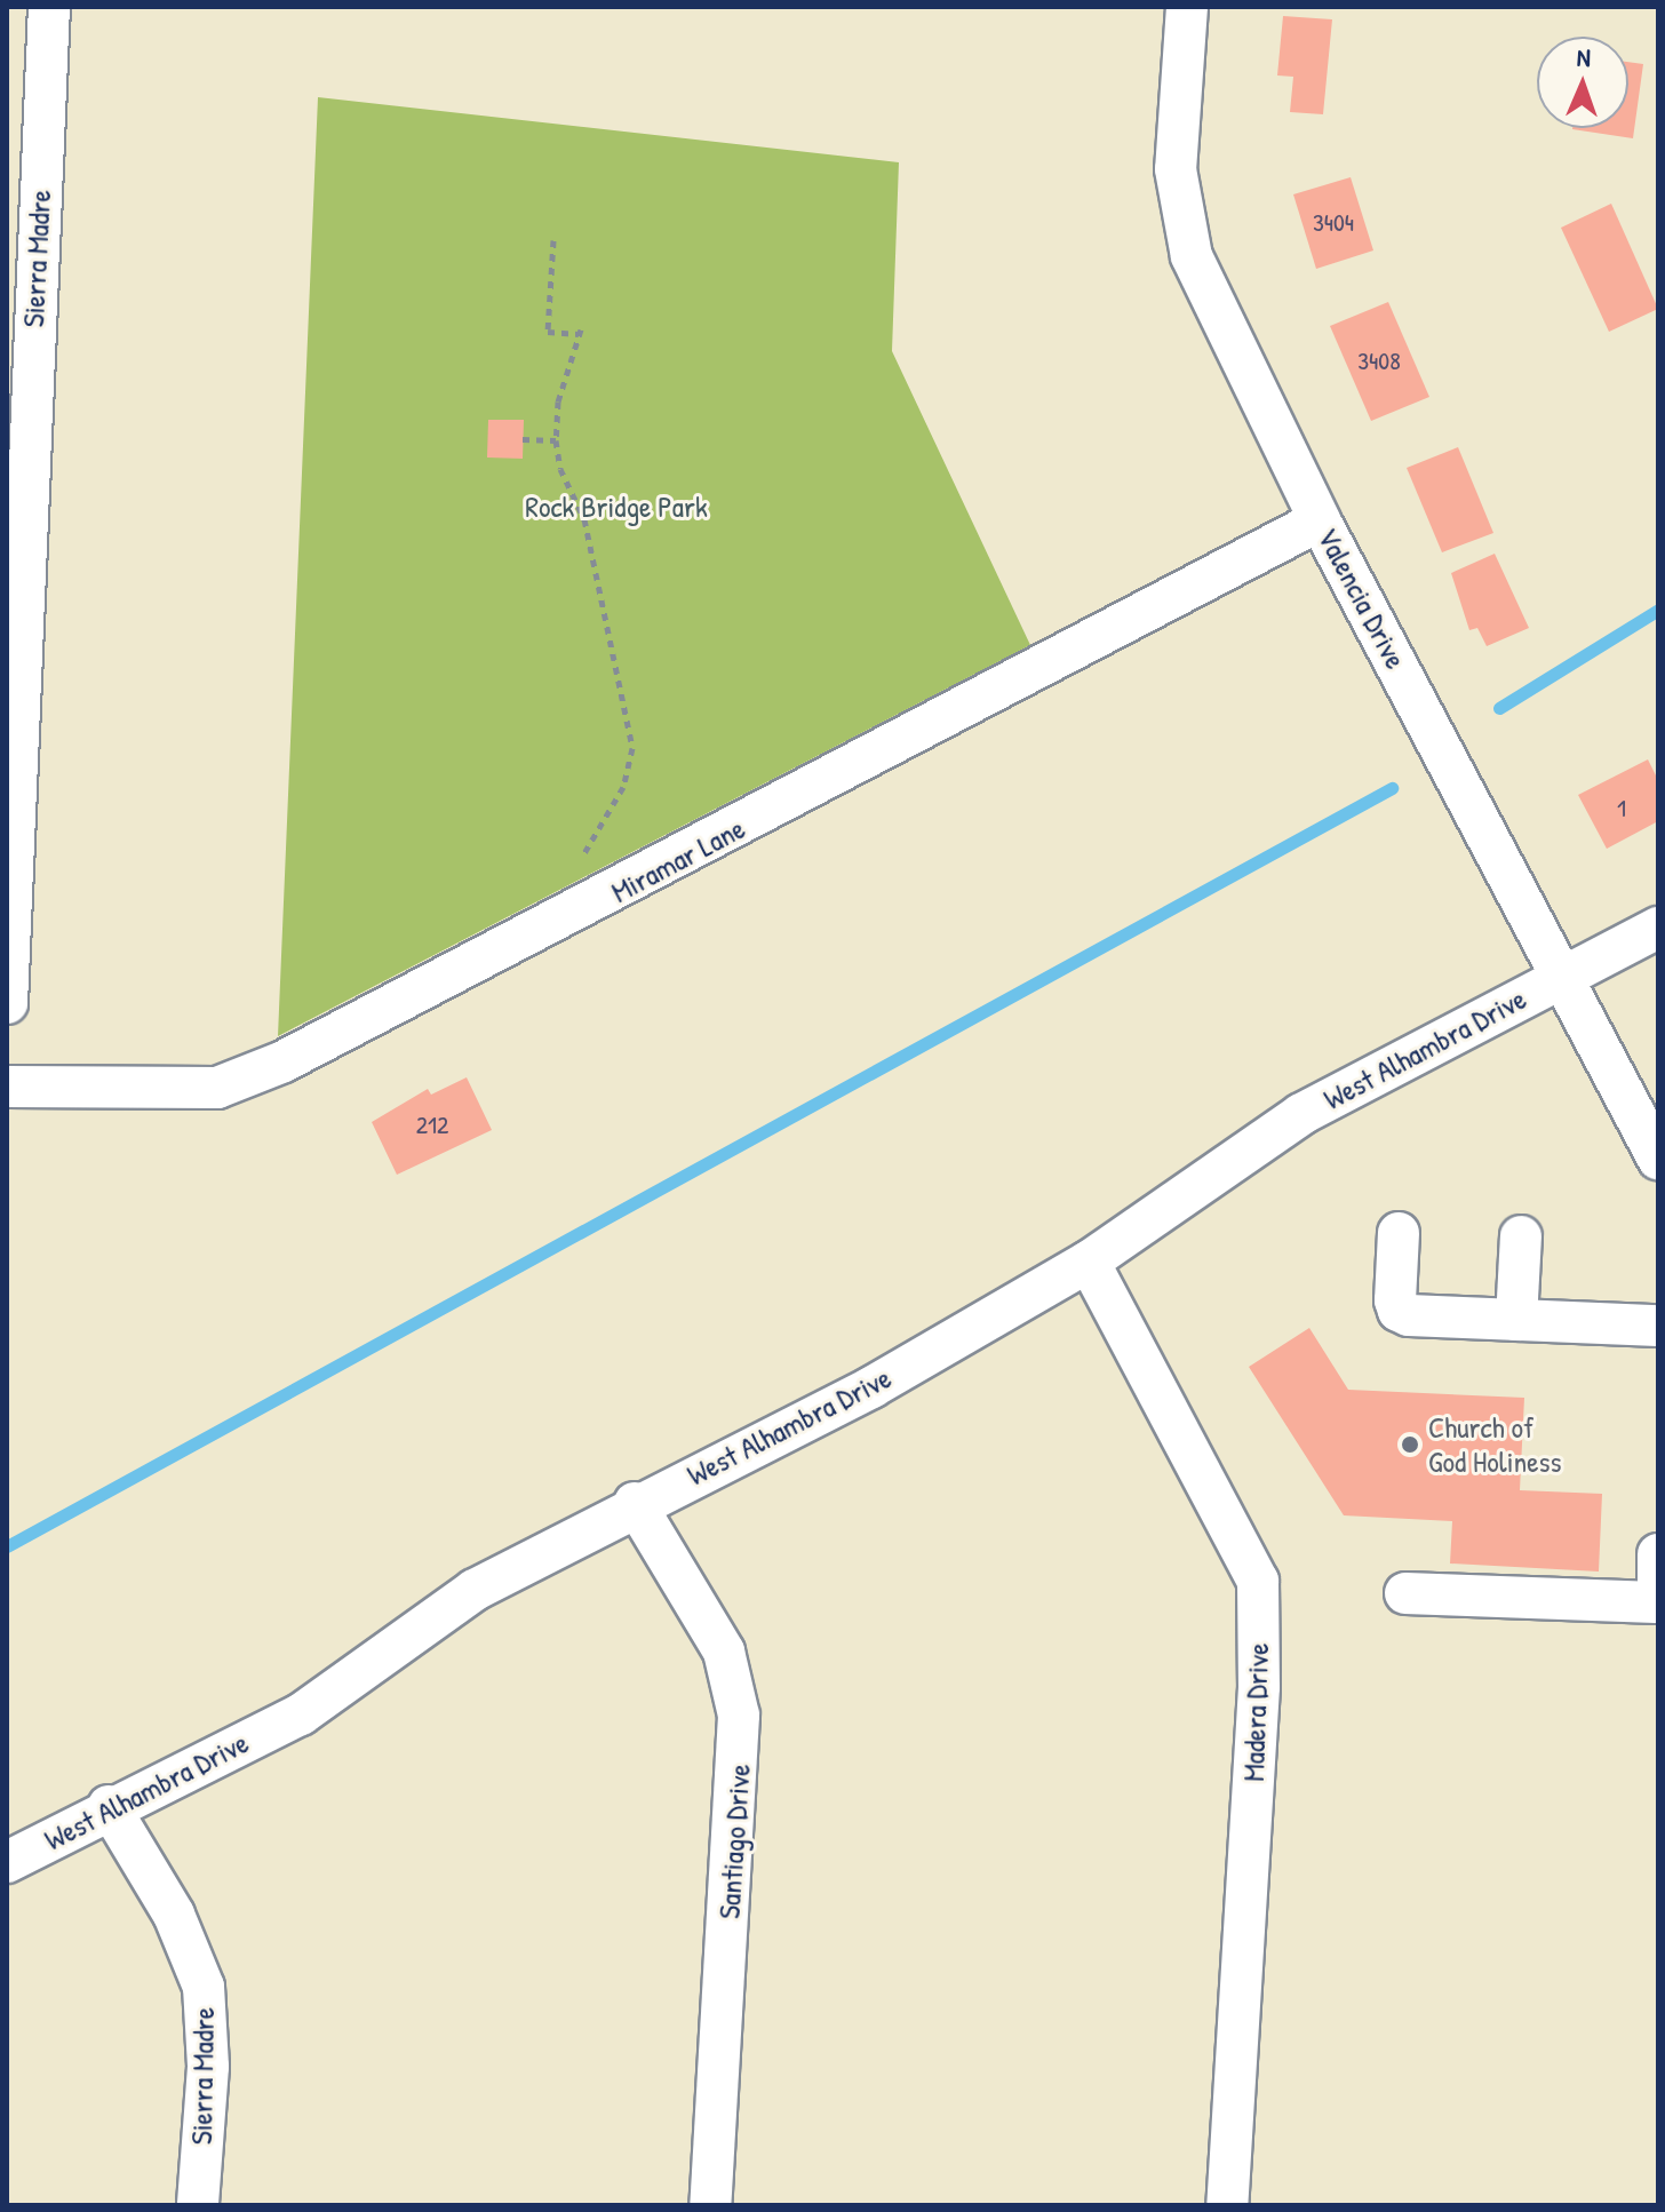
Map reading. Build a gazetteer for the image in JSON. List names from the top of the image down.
{
  "streets": {
    "street": [
      "Sierra Madre",
      "Valencia Drive",
      "Miramar Lane",
      "West Alhambra Drive",
      "Madera Drive",
      "Santiago Drive"
    ]
  },
  "crossings": [
    ["Sierra Madre", "West Alhambra Drive"],
    ["Valencia Drive", "Miramar Lane"],
    ["Valencia Drive", "West Alhambra Drive"],
    ["West Alhambra Drive", "Madera Drive"],
    ["West Alhambra Drive", "Santiago Drive"]
  ],
  "parks": ["Rock Bridge Park"],
  "places": ["Church of God Holiness"],
  "house_numbers": [
    "3404",
    "3408",
    "1",
    "212"
  ],
  "north": "top"
}
